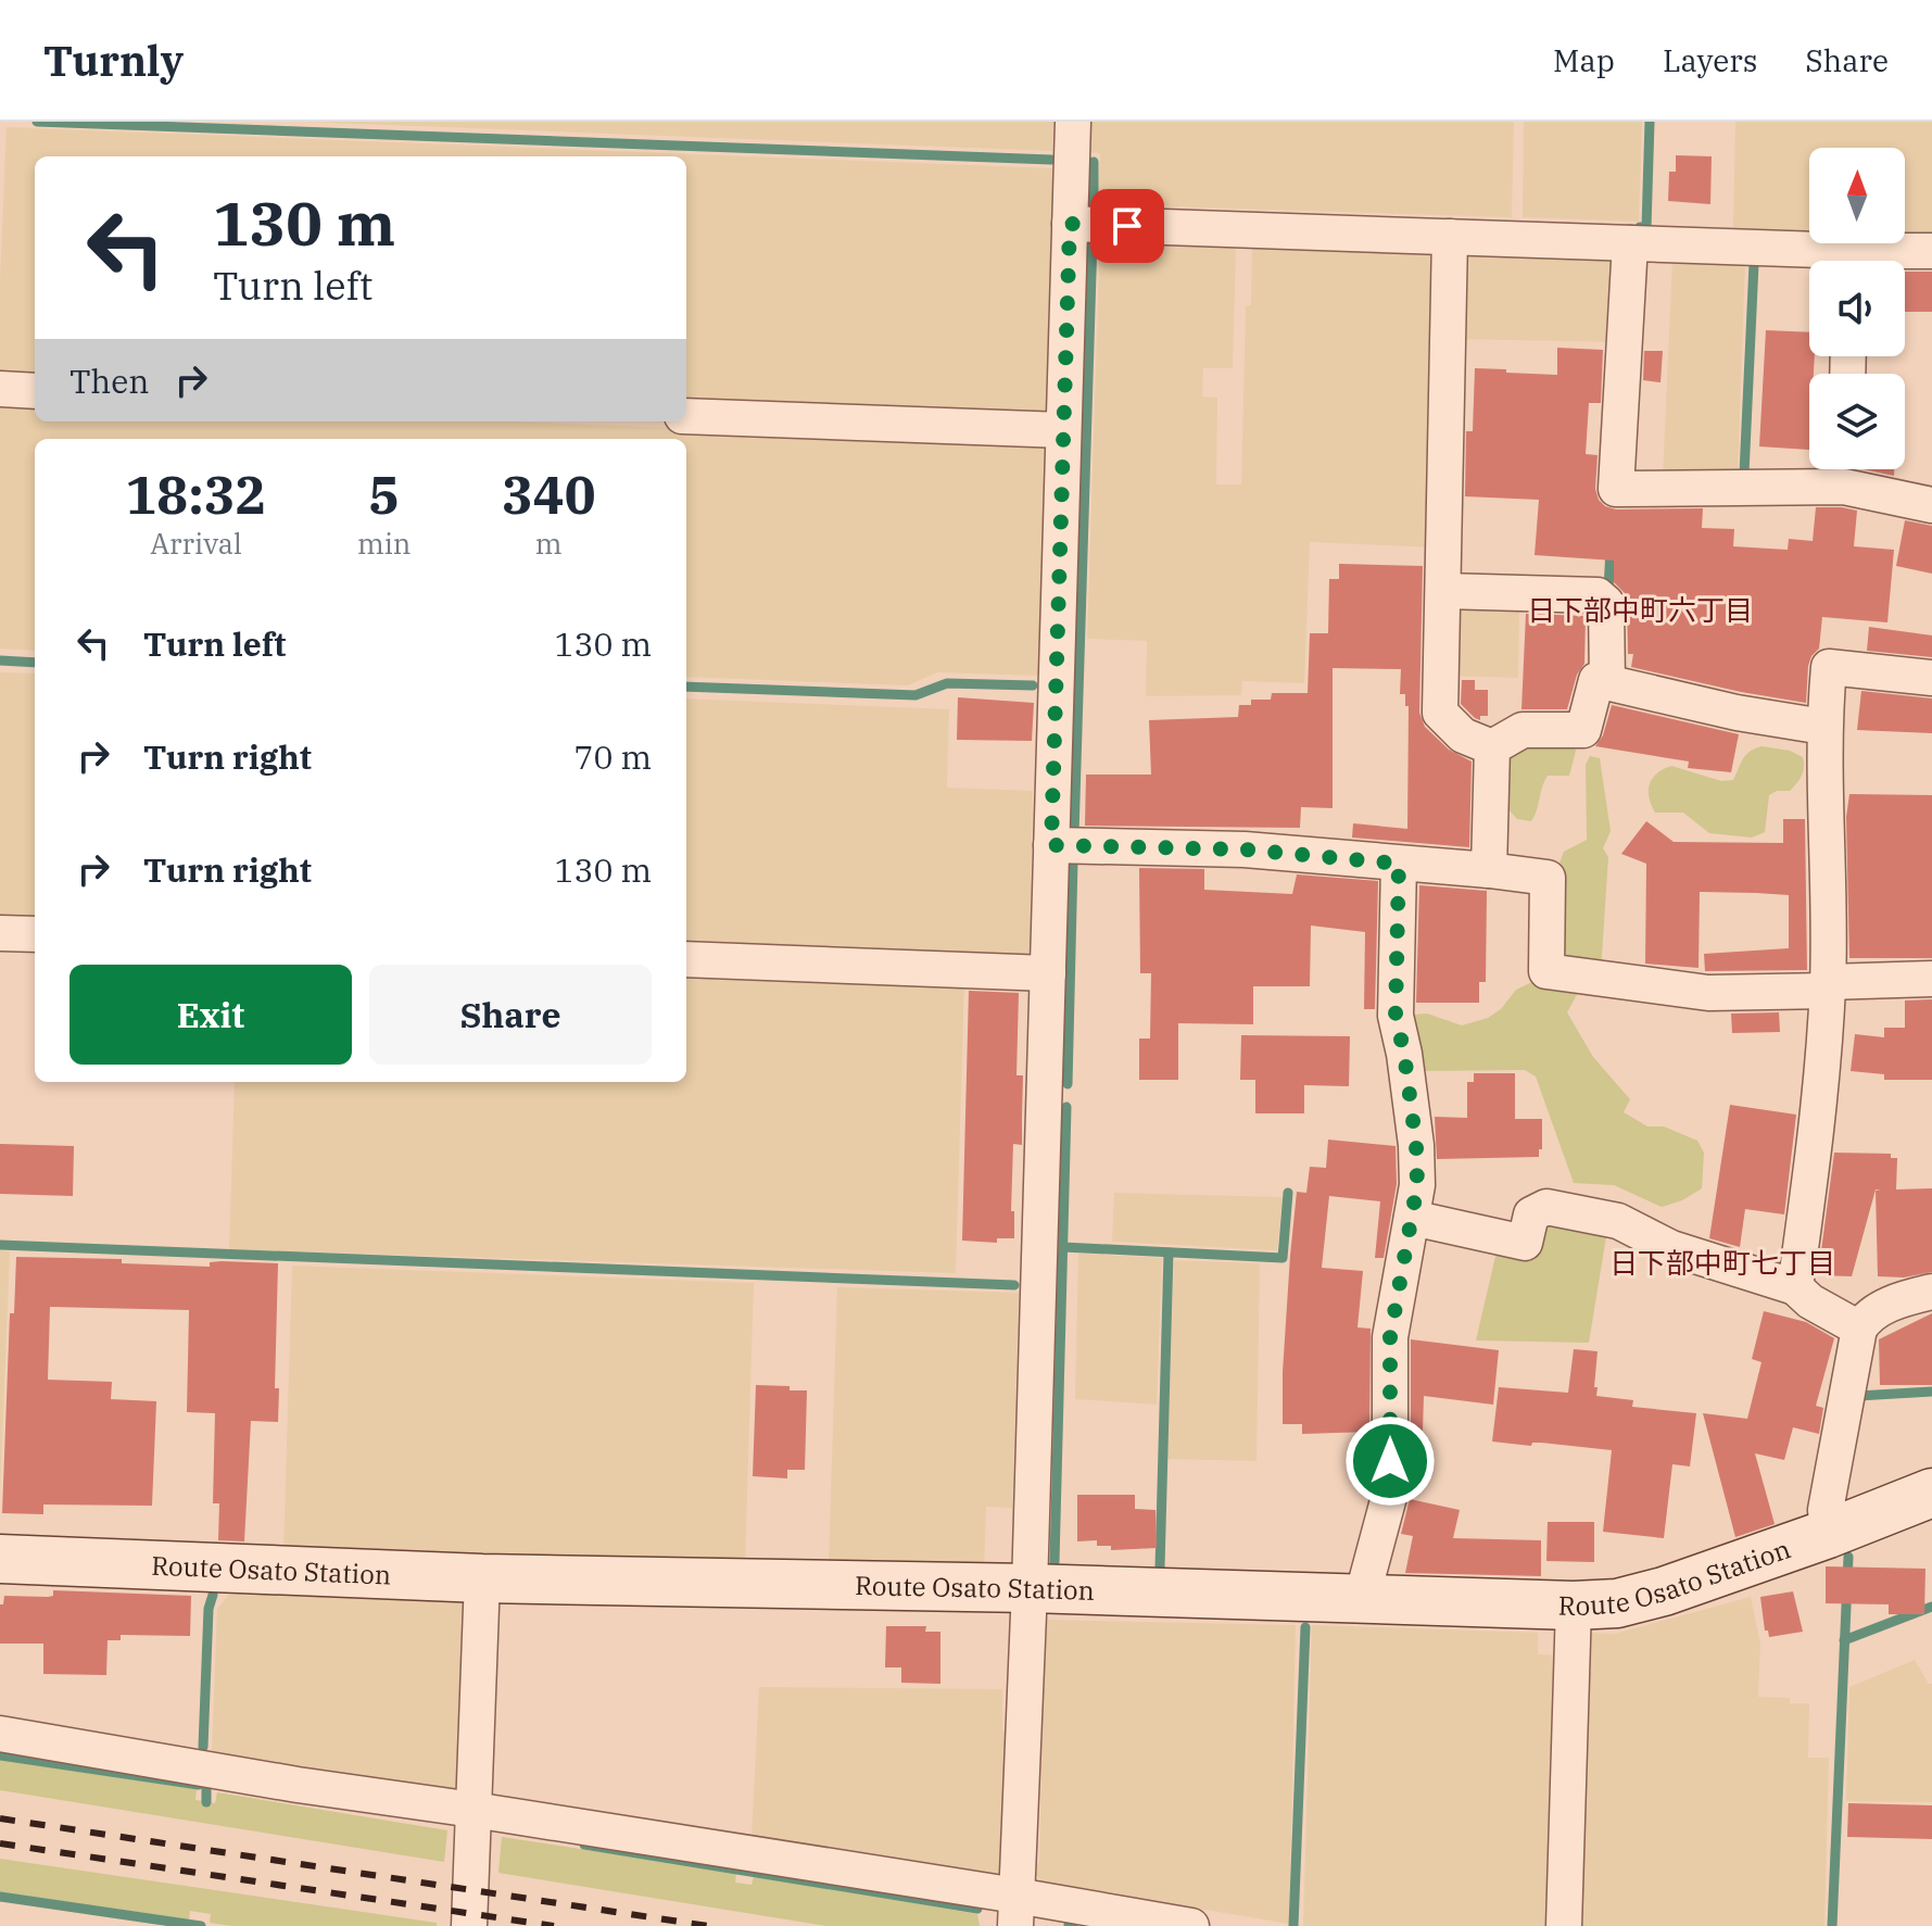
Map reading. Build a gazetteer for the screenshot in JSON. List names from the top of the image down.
{
  "streets": {
    "main road": ["Route Osato Station"]
  },
  "districts": ["日下部中町六丁目", "日下部中町七丁目"],
  "north": "top",
  "page": {
    "header": "Turnly",
    "nav": ["Map", "Layers", "Share"],
    "turn": ["130 m", "Turn left"],
    "then": "Then",
    "eta": [
      "18:32",
      "Arrival",
      "5",
      "min",
      "340",
      "m"
    ],
    "list": [
      {
        "name": "Turn left",
        "value": "130 m"
      },
      {
        "name": "Turn right",
        "value": "70 m"
      },
      {
        "name": "Turn right",
        "value": "130 m"
      }
    ],
    "buttons": ["Exit", "Share"]
  }
}
